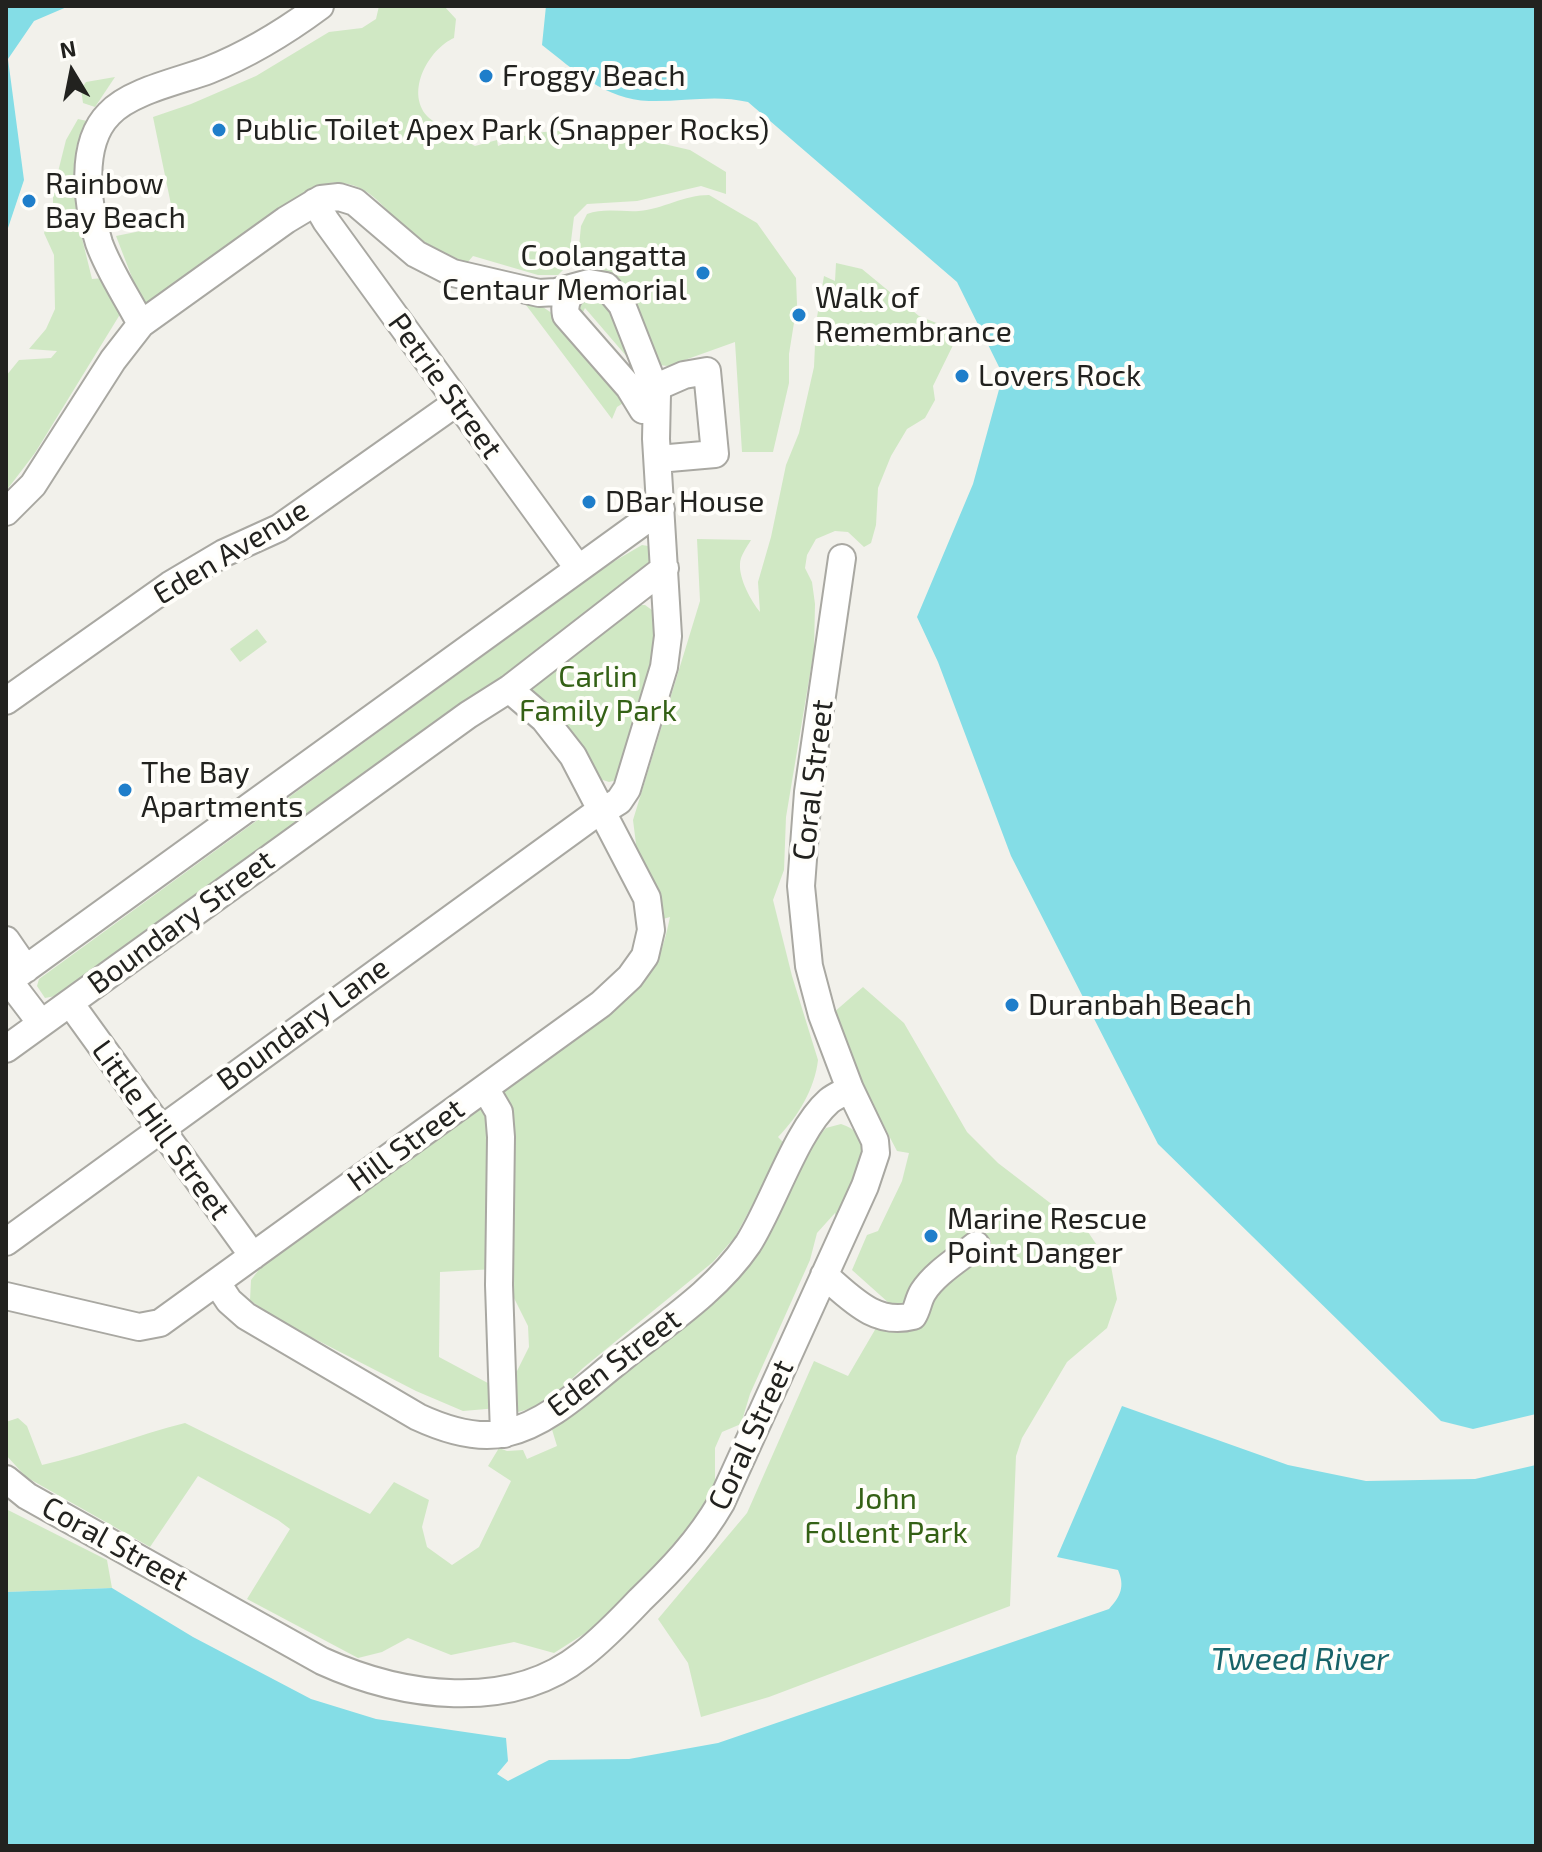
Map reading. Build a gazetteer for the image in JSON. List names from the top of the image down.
{
  "streets": {
    "street": [
      "Petrie Street",
      "Eden Avenue",
      "Coral Street",
      "Boundary Street",
      "Boundary Lane",
      "Little Hill Street",
      "Hill Street",
      "Eden Street"
    ]
  },
  "crossings": [
    ["Petrie Street", "Eden Avenue"],
    ["Petrie Street", "Boundary Street"],
    ["Coral Street", "Eden Street"],
    ["Boundary Street", "Boundary Lane"],
    ["Boundary Street", "Little Hill Street"],
    ["Boundary Street", "Hill Street"],
    ["Boundary Lane", "Little Hill Street"],
    ["Boundary Lane", "Hill Street"],
    ["Little Hill Street", "Hill Street"],
    ["Hill Street", "Eden Street"]
  ],
  "water": ["Tweed River"],
  "parks": ["Carlin Family Park", "John Follent Park"],
  "places": [
    "Froggy Beach",
    "Public Toilet Apex Park (Snapper Rocks)",
    "Rainbow Bay Beach",
    "Coolangatta Centaur Memorial",
    "Walk of Remembrance",
    "Lovers Rock",
    "DBar House",
    "The Bay Apartments",
    "Duranbah Beach",
    "Marine Rescue Point Danger"
  ],
  "north": "top"
}
